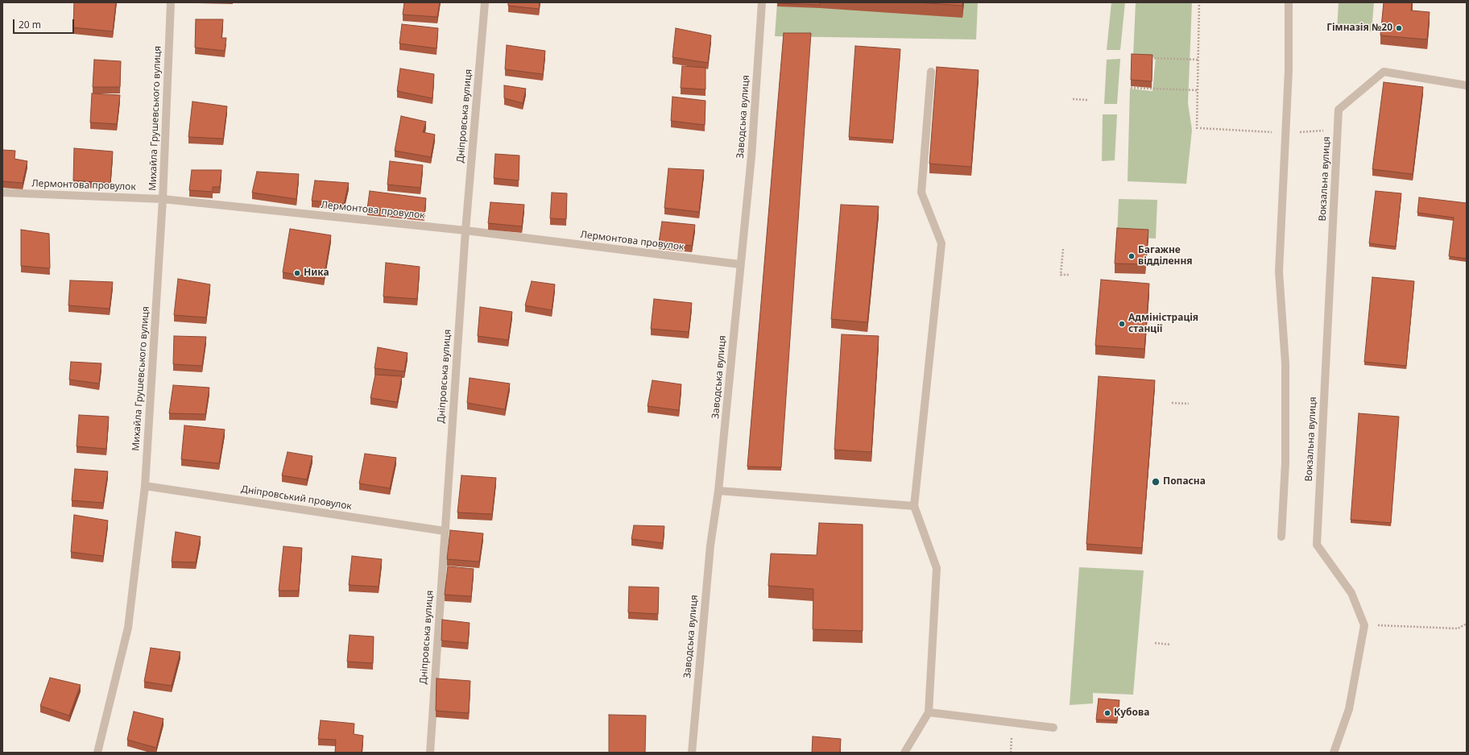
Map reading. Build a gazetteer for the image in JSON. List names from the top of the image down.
{
  "streets": {
    "street": [
      "Дніпровська вулиця",
      "Заводська вулиця",
      "Михайла Грушевського вулиця",
      "Вокзальна вулиця",
      "Лермонтова провулок",
      "Дніпровський провулок"
    ]
  },
  "crossings": [
    ["Дніпровська вулиця", "Лермонтова провулок"],
    ["Дніпровська вулиця", "Дніпровський провулок"],
    ["Заводська вулиця", "Лермонтова провулок"],
    ["Михайла Грушевського вулиця", "Лермонтова провулок"],
    ["Михайла Грушевського вулиця", "Дніпровський провулок"]
  ],
  "places": [
    "Гімназія №20",
    "Багажне відділення",
    "Ника",
    "Адміністрація станції",
    "Попасна",
    "Кубова"
  ],
  "scale_bar": "20 m"
}
